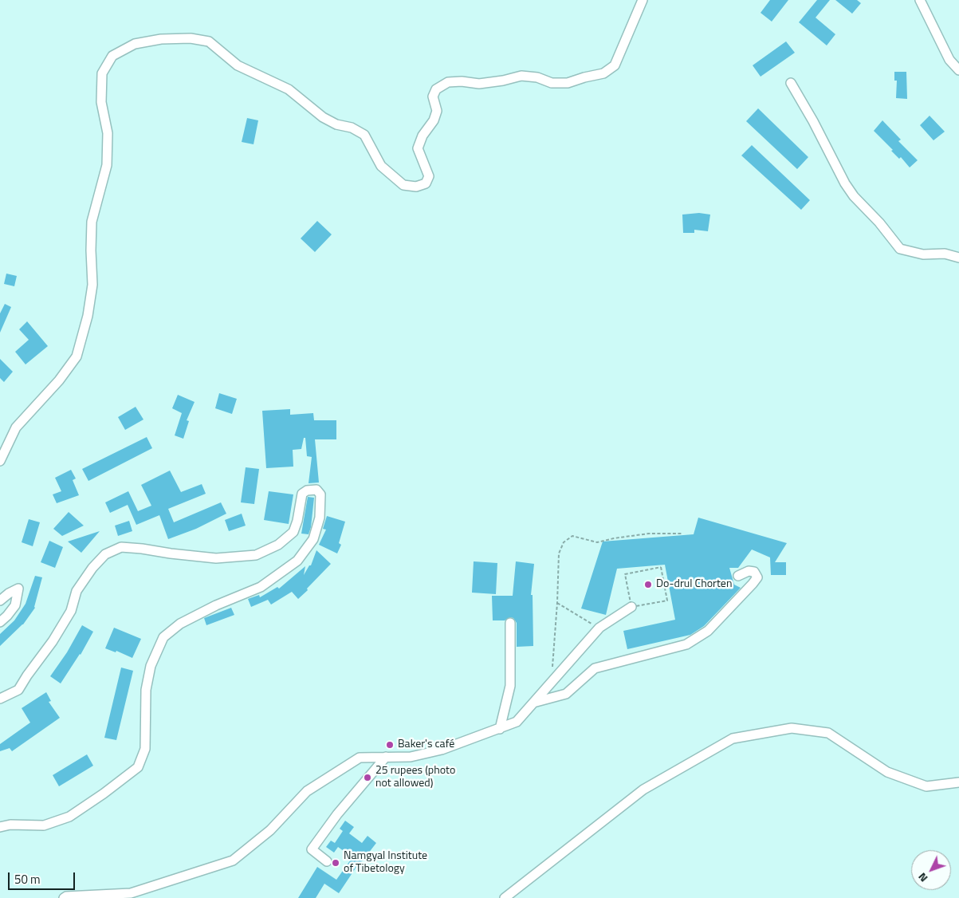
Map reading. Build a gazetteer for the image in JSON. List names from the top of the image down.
{
  "places": [
    "Do-drul Chorten",
    "Baker's café",
    "25 rupees (photo not allowed)",
    "Namgyal Institute of Tibetology"
  ],
  "scale_bar": "50 m",
  "north": "bottom left"
}
